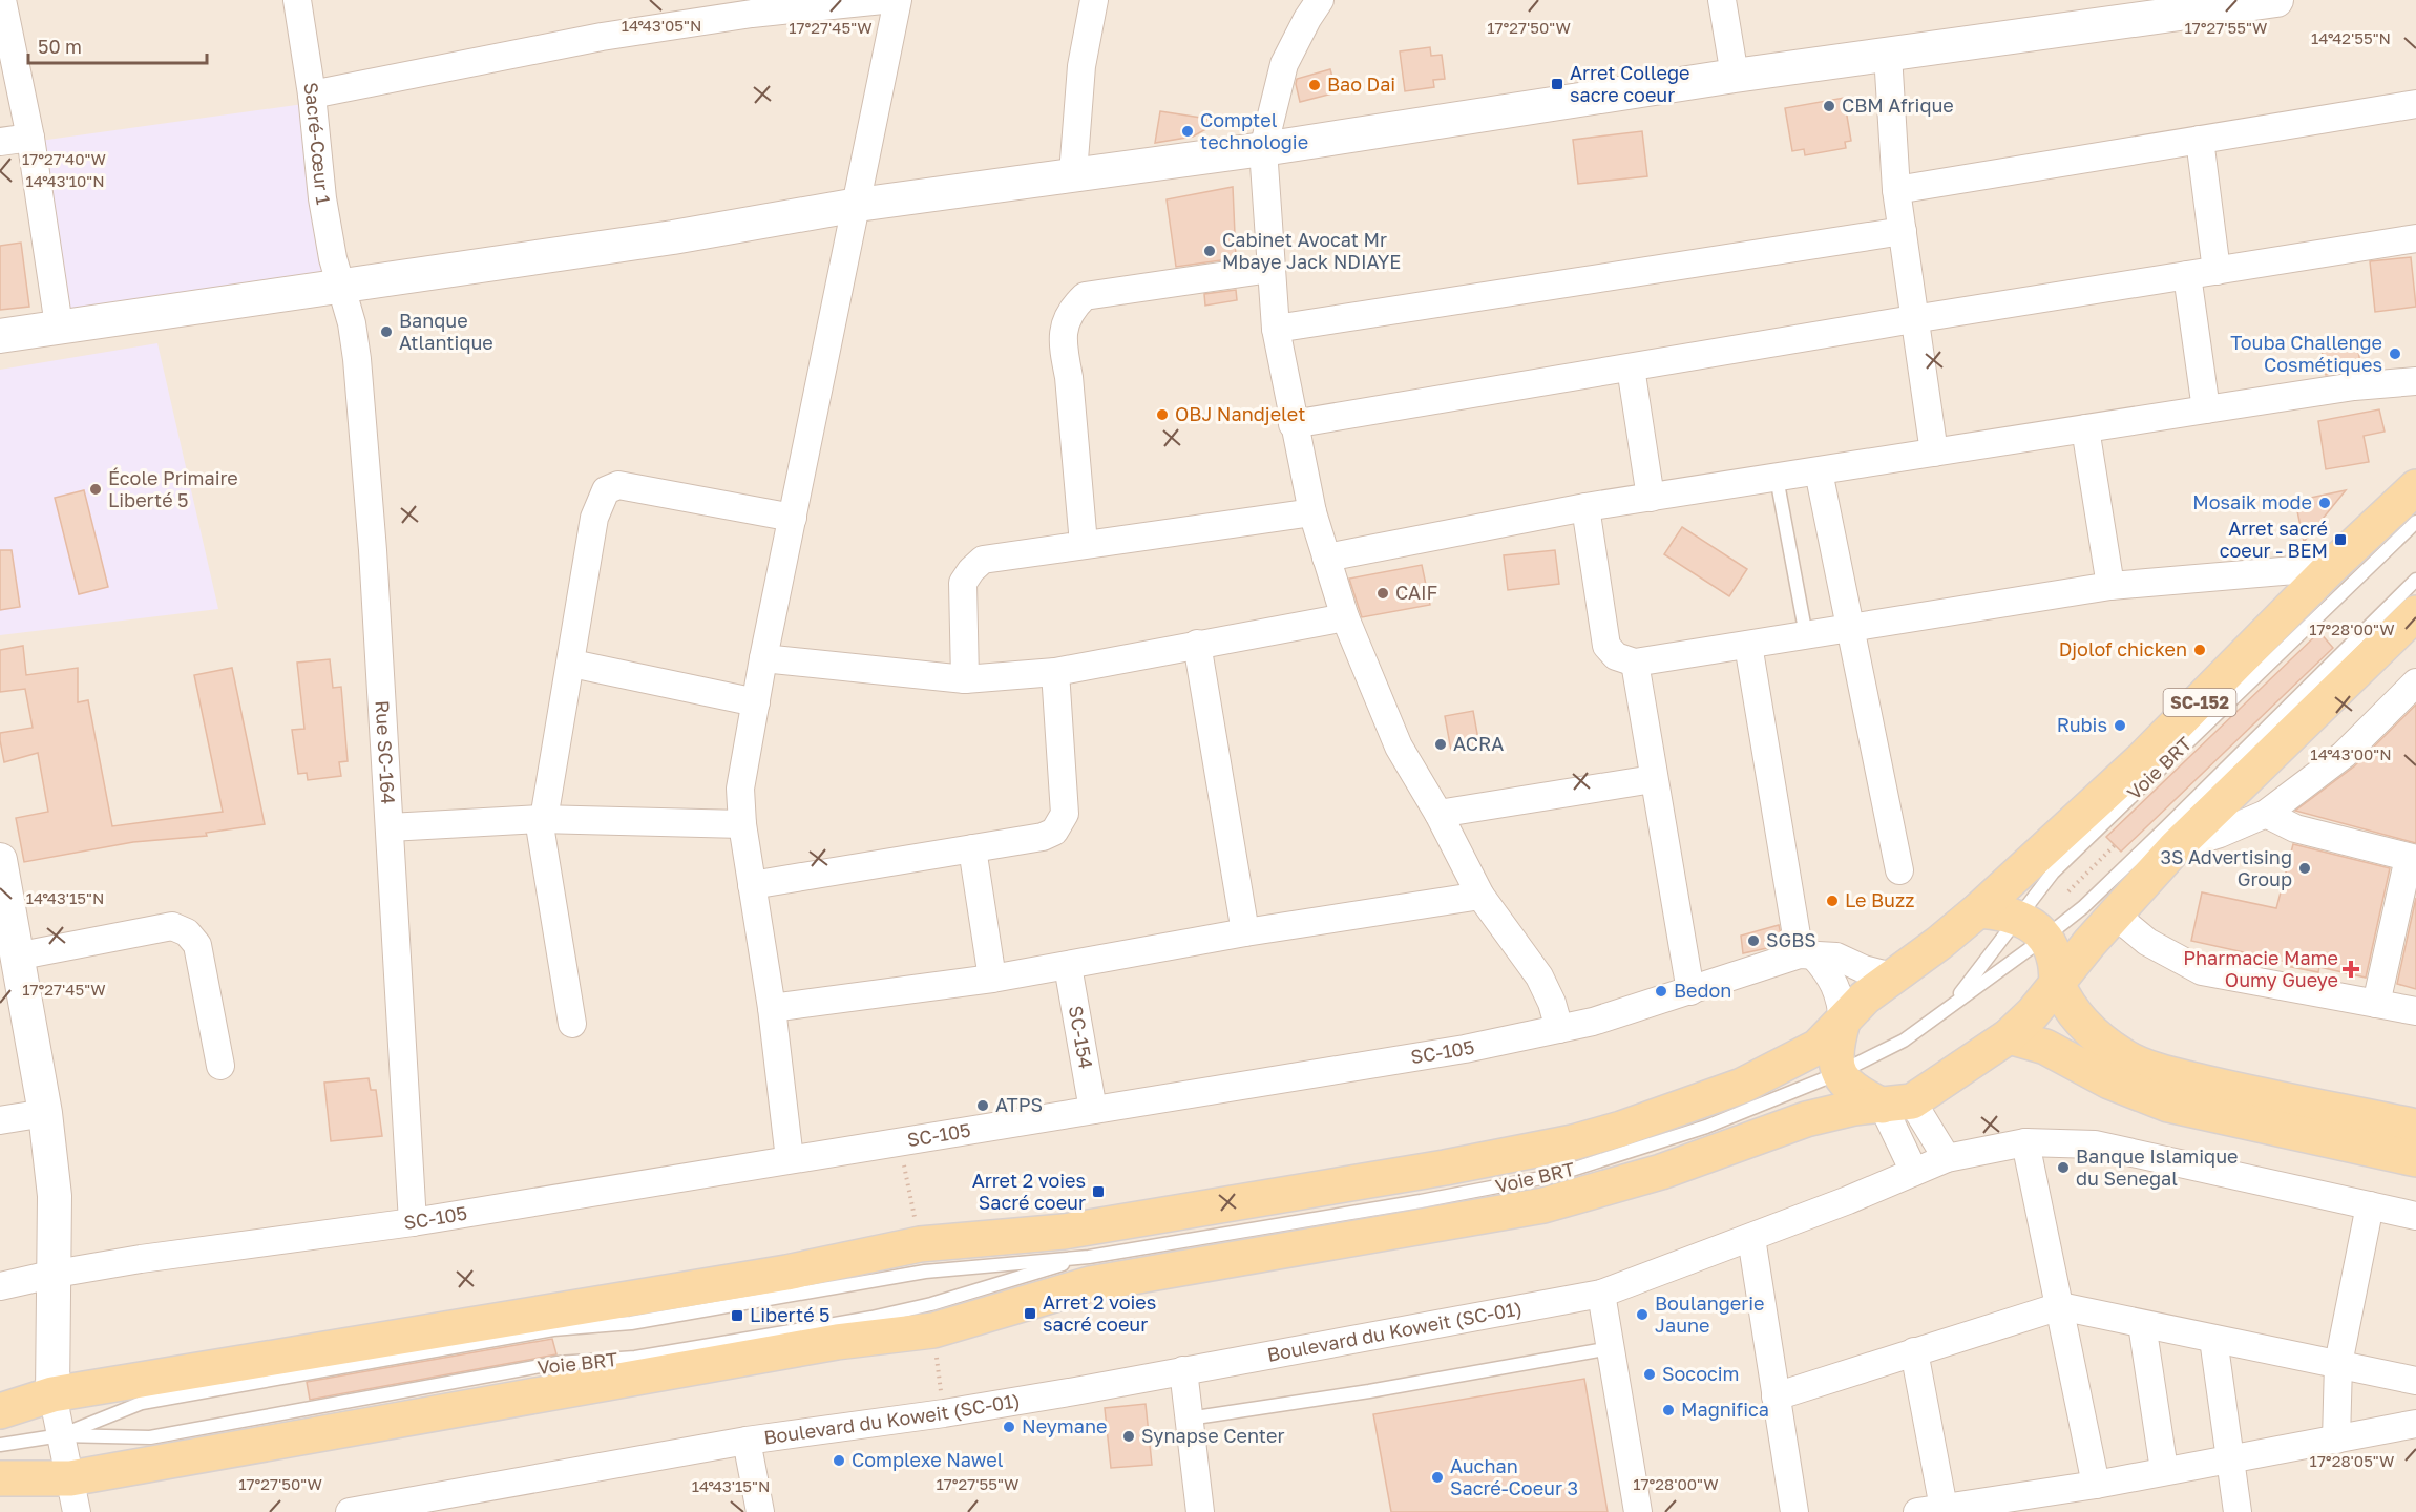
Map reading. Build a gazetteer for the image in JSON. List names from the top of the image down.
{
  "streets": {
    "main road": ["SC-152"],
    "street": [
      "Sacré-Cœur 1",
      "Rue SC-164",
      "SC-154",
      "SC-105",
      "Boulevard du Koweit (SC-01)"
    ],
    "lane": ["Voie BRT"]
  },
  "crossings": [
    ["Sacré-Cœur 1", "Rue SC-164"],
    ["SC-152", "SC-105"],
    ["Rue SC-164", "SC-105"],
    ["SC-154", "SC-105"]
  ],
  "places": {
    "transit": [
      "Arret College sacre coeur",
      "Arret sacré coeur - BEM",
      "Arret 2 voies Sacré coeur",
      "Arret 2 voies sacré coeur",
      "Liberté 5"
    ],
    "other": [
      "Bao Dai",
      "CBM Afrique",
      "Comptel technologie",
      "Cabinet Avocat Mr Mbaye Jack NDIAYE",
      "Banque Atlantique",
      "Touba Challenge Cosmétiques",
      "OBJ Nandjelet",
      "École Primaire Liberté 5",
      "Mosaik mode",
      "CAIF",
      "Djolof chicken",
      "Rubis",
      "ACRA",
      "3S Advertising Group",
      "Le Buzz",
      "SGBS",
      "Bedon",
      "ATPS",
      "Banque Islamique du Senegal",
      "Boulangerie Jaune",
      "Sococim",
      "Magnifica",
      "Neymane",
      "Synapse Center",
      "Complexe Nawel",
      "Auchan Sacré-Coeur 3"
    ],
    "health": ["Pharmacie Mame Oumy Gueye"]
  },
  "scale_bar": "50 m",
  "coordinates": [
    "14°43'05\"N",
    "17°27'45\"W",
    "17°27'50\"W",
    "17°27'55\"W",
    "14°42'55\"N",
    "17°27'40\"W",
    "14°43'10\"N",
    "17°28'00\"W",
    "14°43'00\"N",
    "14°43'15\"N",
    "17°28'05\"W"
  ]
}
